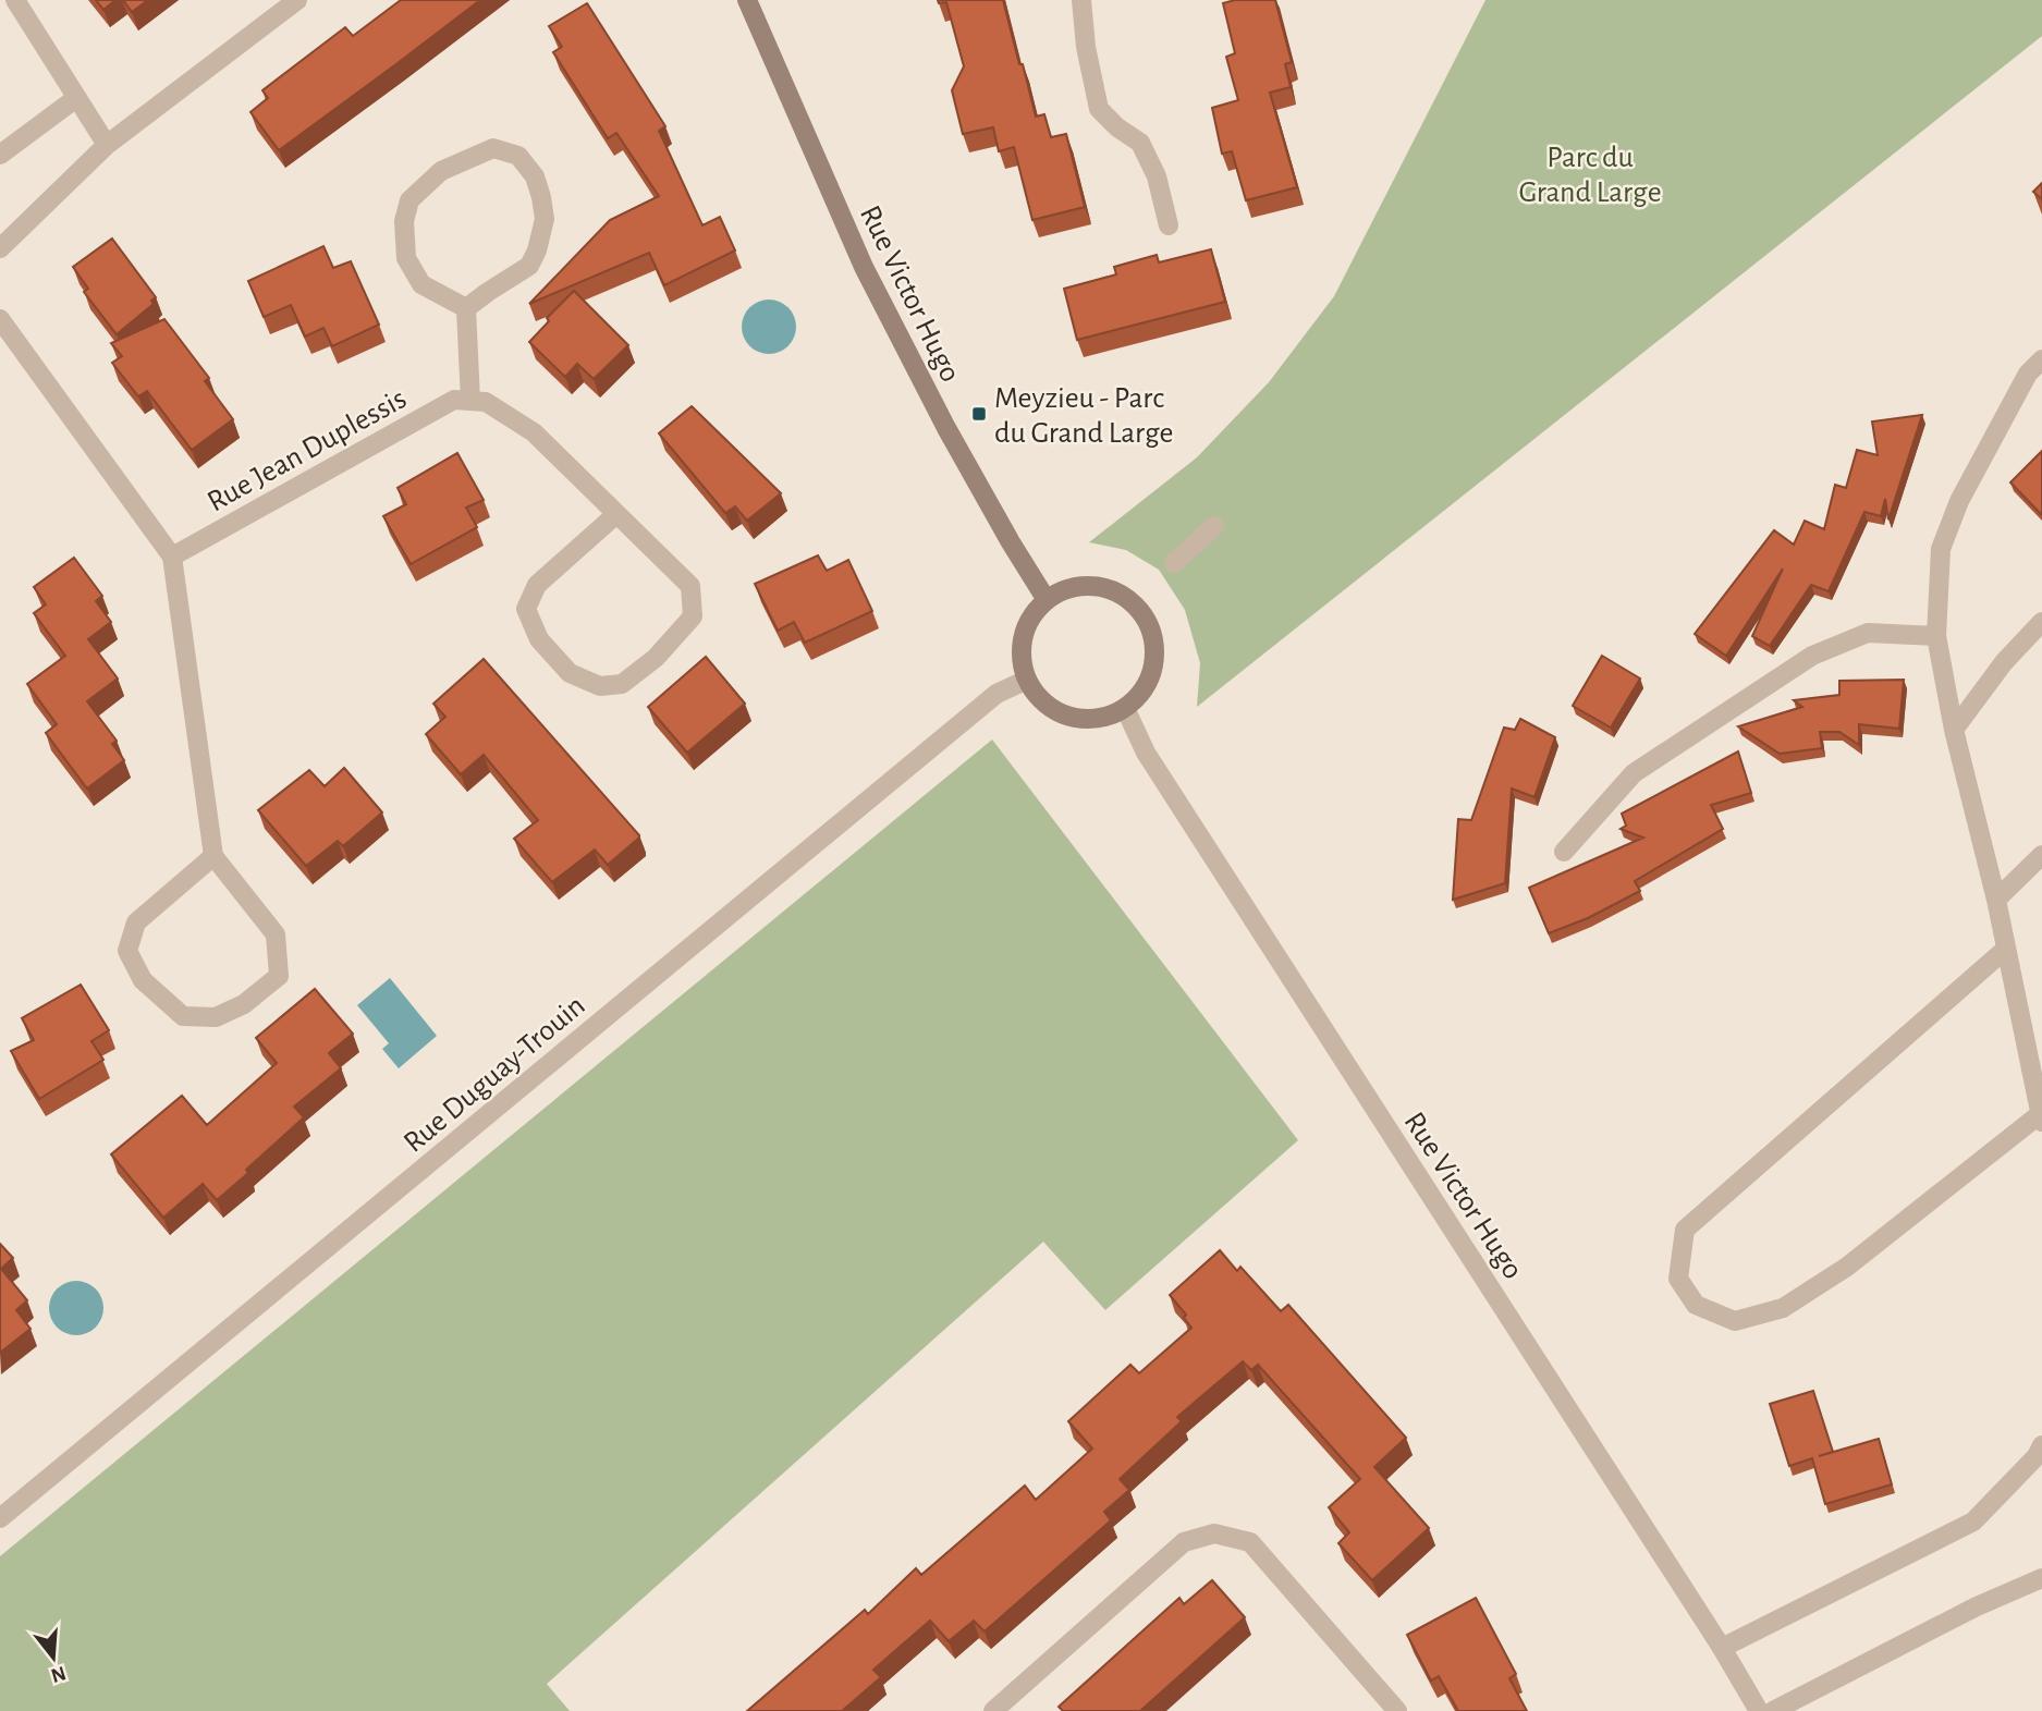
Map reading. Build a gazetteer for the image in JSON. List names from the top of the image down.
{
  "streets": {
    "street": ["Rue Victor Hugo", "Rue Jean Duplessis", "Rue Duguay-Trouin"]
  },
  "crossings": [
    ["Rue Victor Hugo", "Rue Duguay-Trouin"]
  ],
  "parks": ["Parc du Grand Large"],
  "places": {
    "transit": ["Meyzieu - Parc du Grand Large"]
  },
  "north": "bottom"
}
